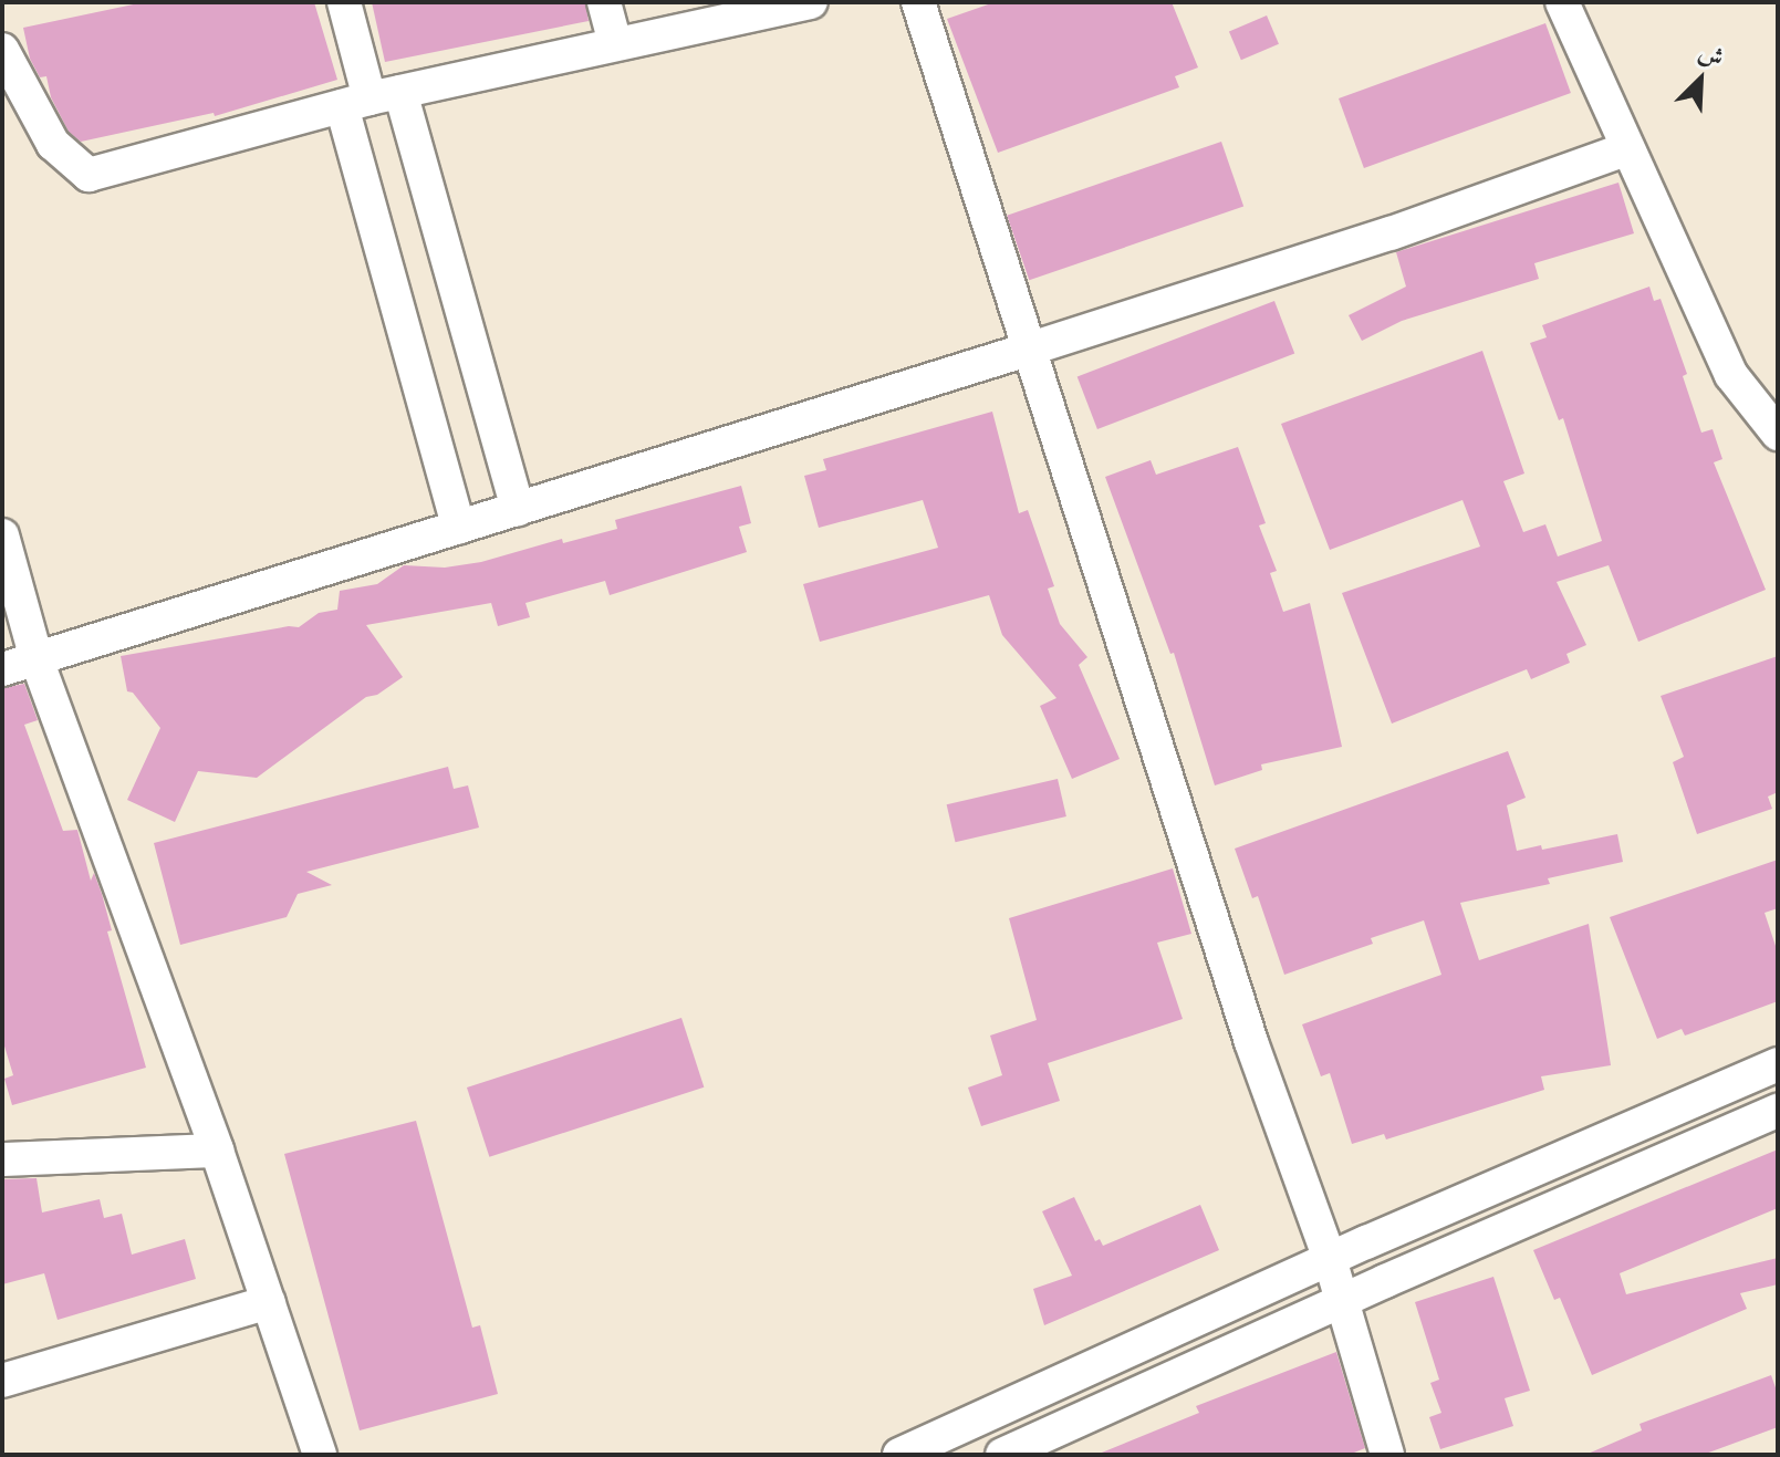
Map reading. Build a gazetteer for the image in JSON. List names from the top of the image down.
{
  "north": "top right"
}
